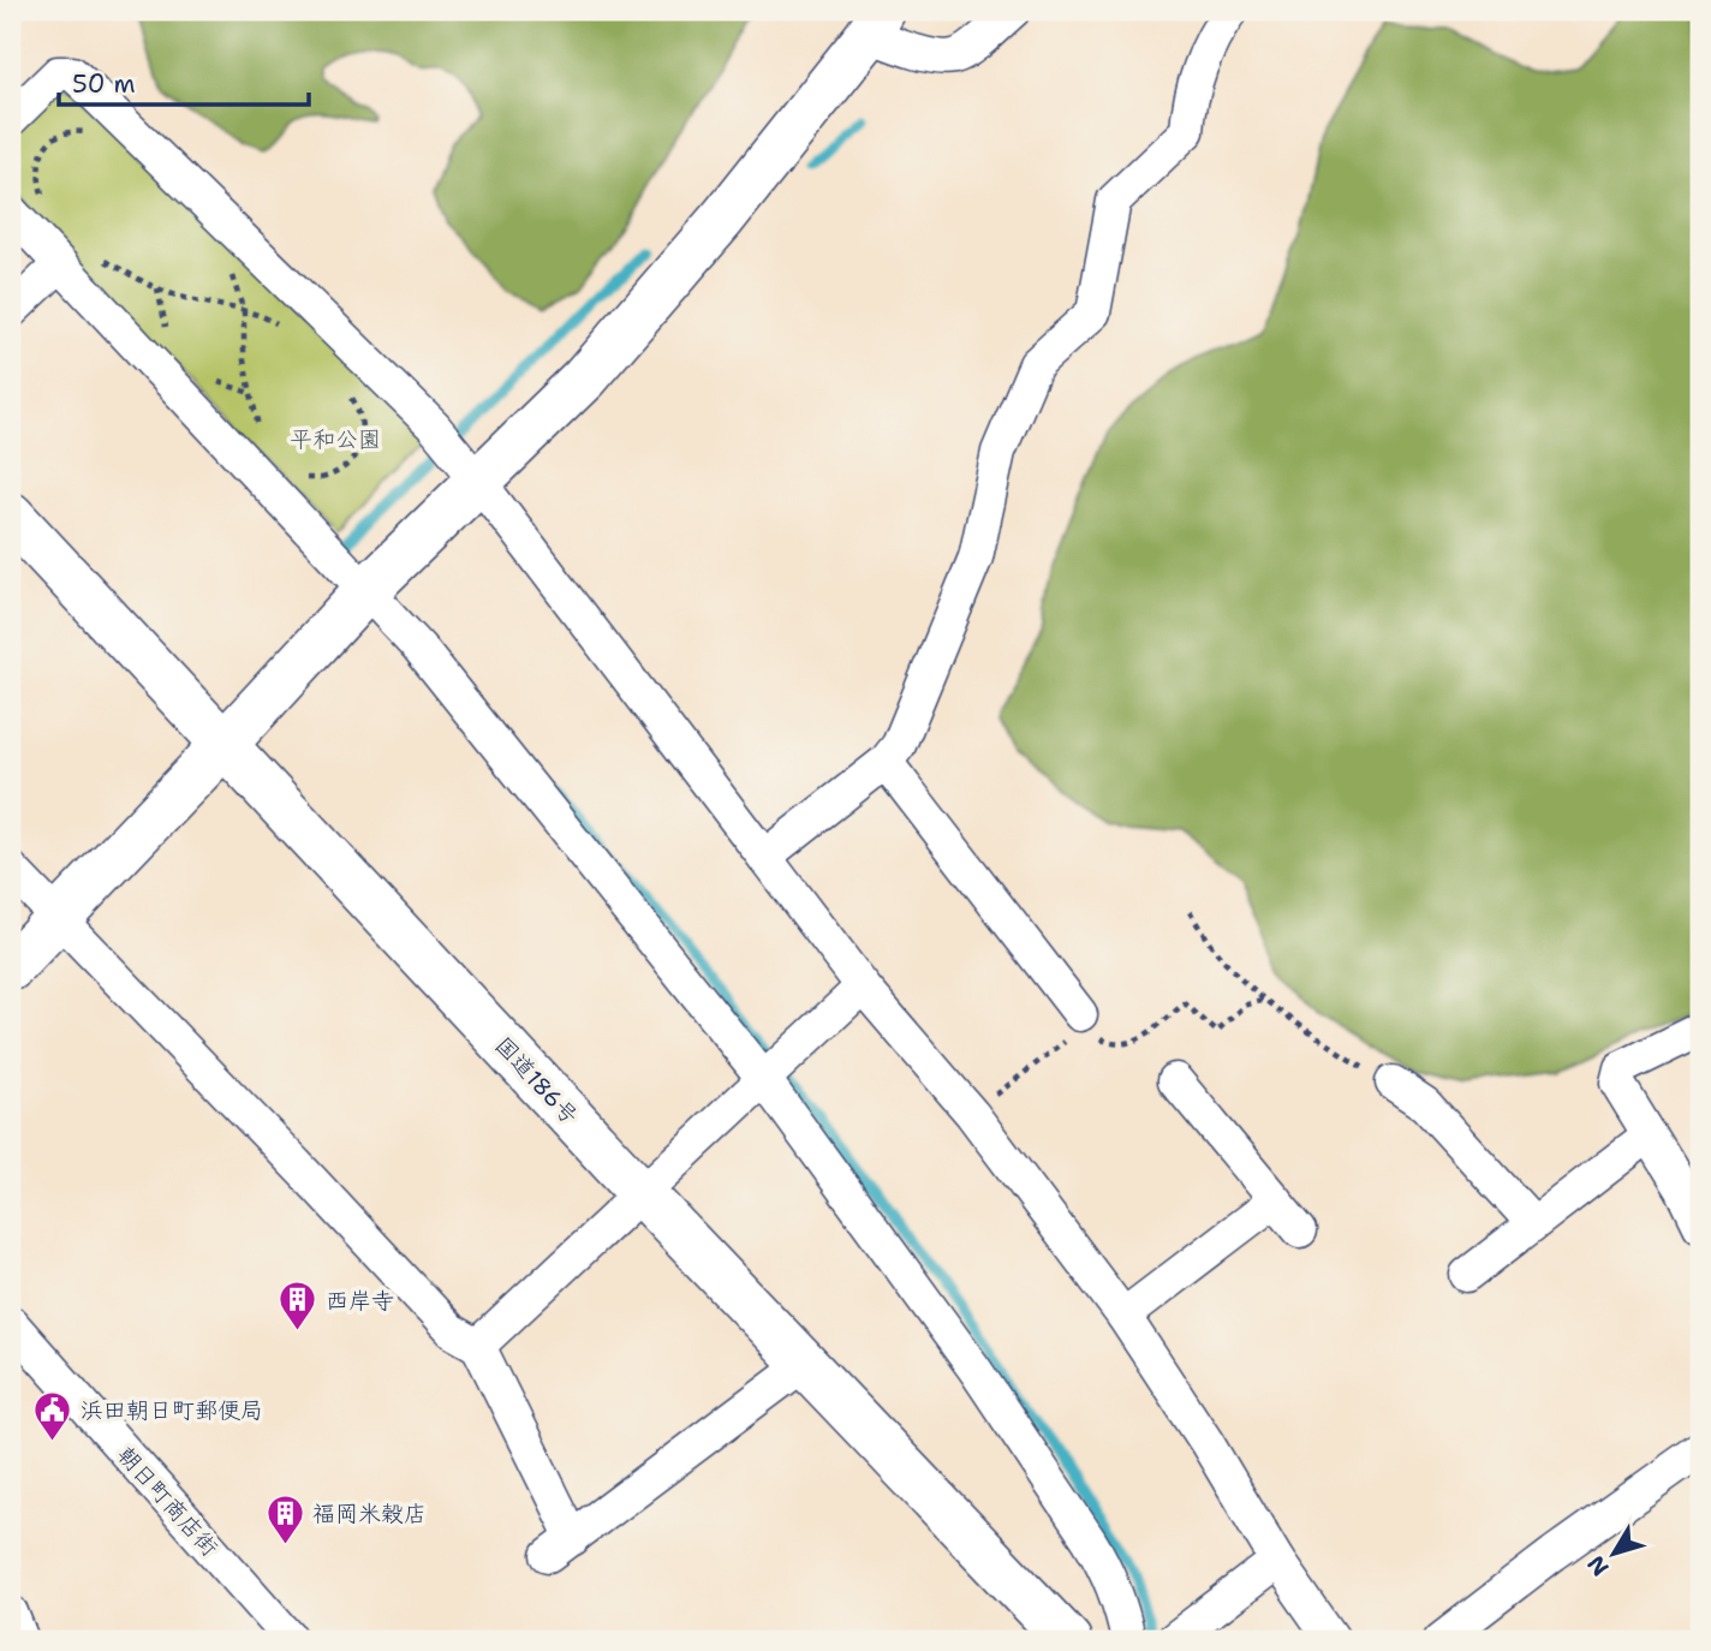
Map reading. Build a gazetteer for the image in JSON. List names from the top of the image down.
{
  "streets": {
    "main road": ["国道186号"],
    "street": ["朝日町商店街"]
  },
  "parks": ["平和公園"],
  "places": {
    "building": ["西岸寺", "福岡米穀店"],
    "public building": ["浜田朝日町郵便局"]
  },
  "scale_bar": "50 m",
  "north": "bottom left"
}
